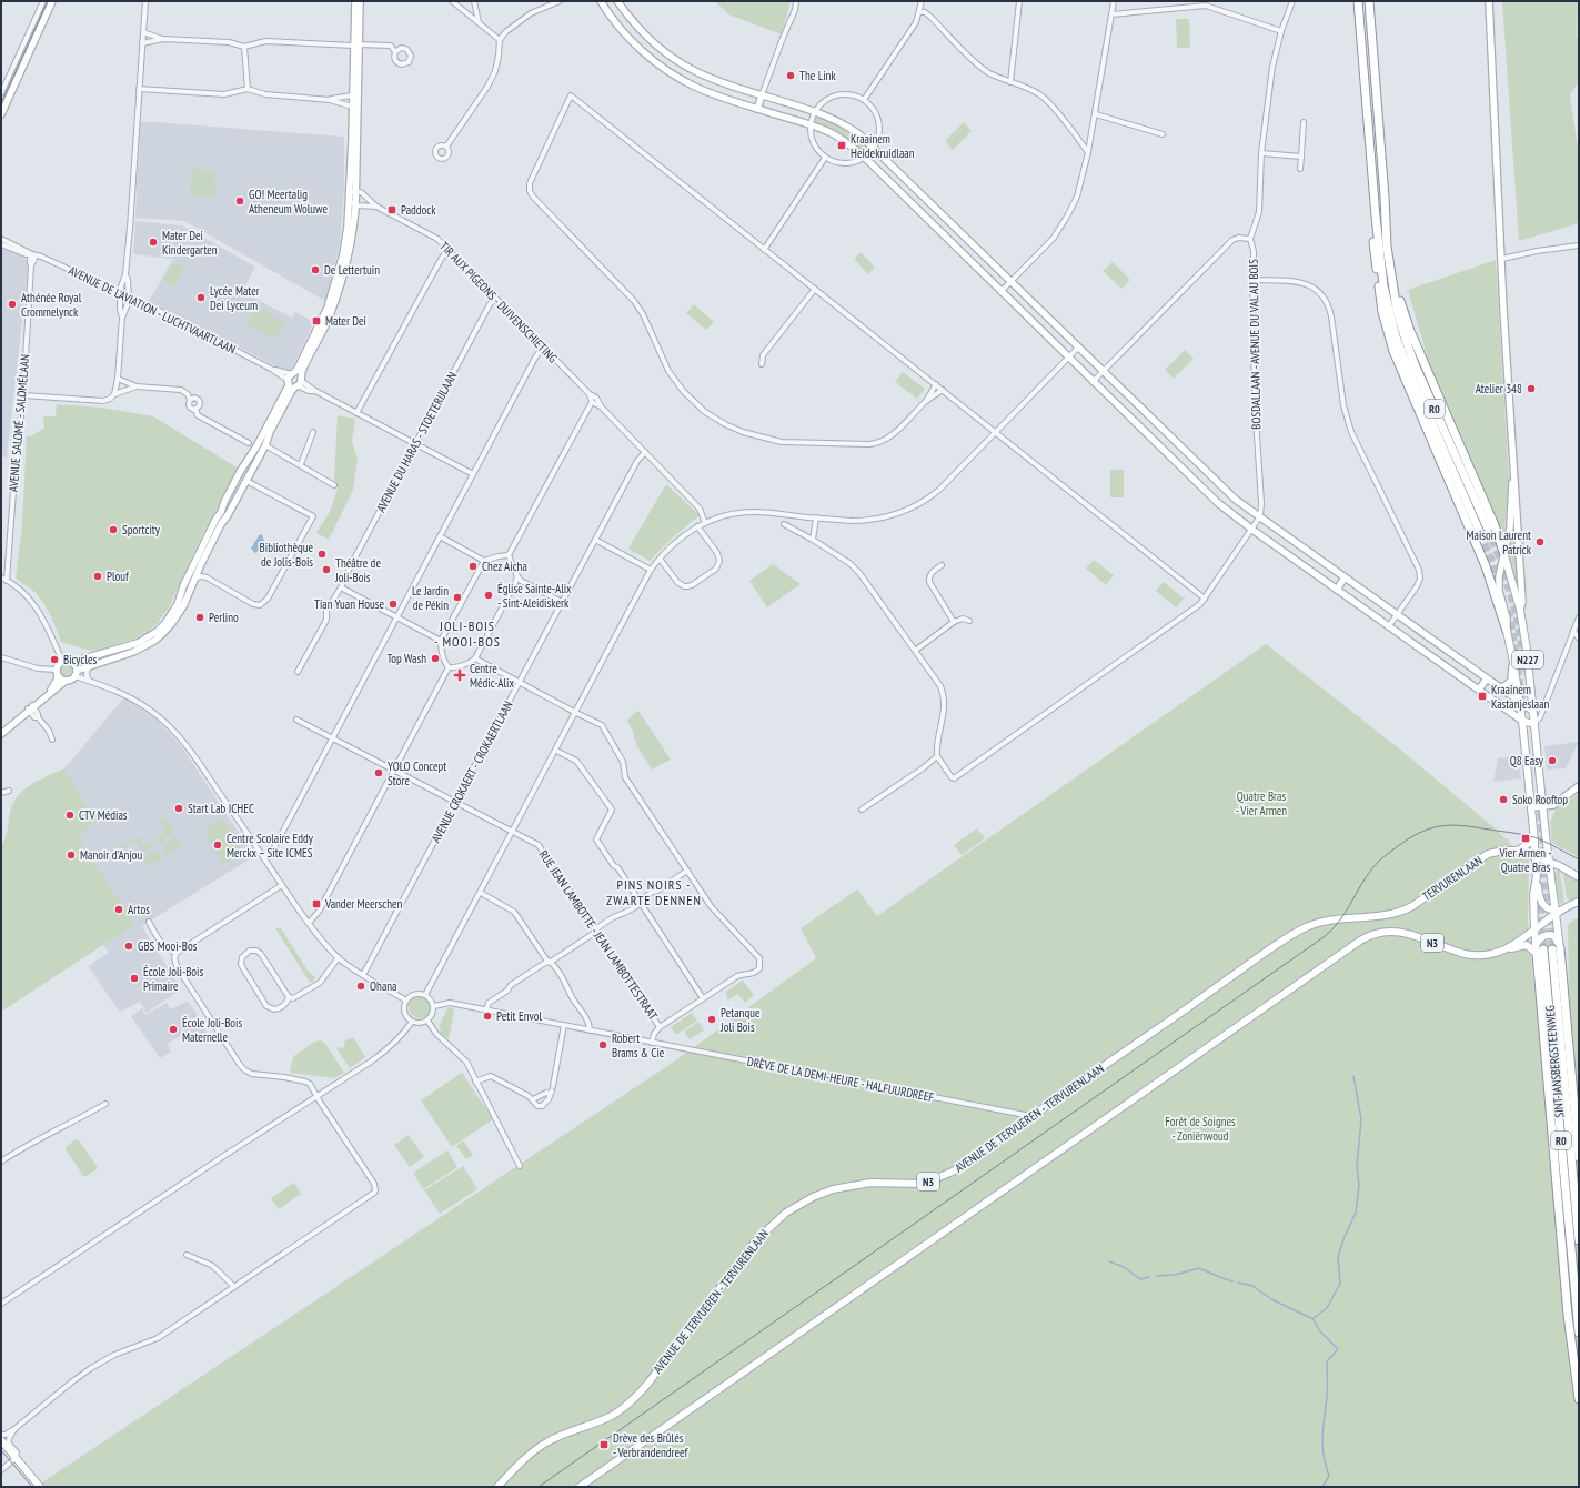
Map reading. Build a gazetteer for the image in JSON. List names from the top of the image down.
{
  "streets": {
    "highway": ["R0", "SINT-JANSBERGSTEENWEG"],
    "main road": [
      "N227",
      "TERVURENLAAN",
      "N3",
      "AVENUE DE TERVUEREN - TERVURENLAAN"
    ],
    "street": [
      "TIR AUX PIGEONS - DUIVENSCHIETING",
      "AVENUE DE L'AVIATION - LUCHTVAARTLAAN",
      "BOSDALLAAN - AVENUE DU VAL AU BOIS",
      "AVENUE SALOMÉ - SALOMÉLAAN",
      "AVENUE DU HARAS - STOETERIJLAAN",
      "AVENUE CROKAERT - CROKAERTLAAN",
      "RUE JEAN LAMBOTTE - JEAN LAMBOTTESTRAAT",
      "DRÈVE DE LA DEMI-HEURE - HALFUURDREEF"
    ]
  },
  "crossings": [
    ["TIR AUX PIGEONS - DUIVENSCHIETING", "AVENUE DU HARAS - STOETERIJLAAN"],
    ["TIR AUX PIGEONS - DUIVENSCHIETING", "AVENUE CROKAERT - CROKAERTLAAN"],
    ["AVENUE DE L'AVIATION - LUCHTVAARTLAAN", "AVENUE SALOMÉ - SALOMÉLAAN"],
    ["AVENUE DE L'AVIATION - LUCHTVAARTLAAN", "AVENUE DU HARAS - STOETERIJLAAN"],
    ["N227", "TERVURENLAAN"],
    ["N227", "N3"],
    ["AVENUE CROKAERT - CROKAERTLAAN", "RUE JEAN LAMBOTTE - JEAN LAMBOTTESTRAAT"],
    ["TERVURENLAAN", "AVENUE DE TERVUEREN - TERVURENLAAN"],
    ["DRÈVE DE LA DEMI-HEURE - HALFUURDREEF", "AVENUE DE TERVUEREN - TERVURENLAAN"]
  ],
  "districts": ["JOLI-BOIS - MOOI-BOS", "PINS NOIRS - ZWARTE DENNEN"],
  "parks": ["Quatre Bras - Vier Armen", "Forêt de Soignes - Zoniënwoud"],
  "places": {
    "other": [
      "The Link",
      "GO! Meertalig Atheneum Woluwe",
      "Mater Dei Kindergarten",
      "De Lettertuin",
      "Lycée Mater Dei Lyceum",
      "Athénée Royal Crommelynck",
      "Atelier 348",
      "Sportcity",
      "Maison Laurent Patrick",
      "Bibliothèque de Jolis-Bois",
      "Chez Aicha",
      "Théâtre de Joli-Bois",
      "Plouf",
      "Église Sainte-Alix - Sint-Aleidiskerk",
      "Le Jardin de Pékin",
      "Tian Yuan House",
      "Perlino",
      "Top Wash",
      "Bicycles",
      "Q8 Easy",
      "YOLO Concept Store",
      "Soko Rooftop",
      "Start Lab ICHEC",
      "CTV Médias",
      "Centre Scolaire Eddy Merckx – Site ICMES",
      "Manoir d'Anjou",
      "Artos",
      "GBS Mooi-Bos",
      "École Joli-Bois Primaire",
      "Ohana",
      "Petit Envol",
      "Petanque Joli Bois",
      "École Joli-Bois Maternelle",
      "Robert Brams & Cie"
    ],
    "transit": [
      "Kraainem Heidekruidlaan",
      "Paddock",
      "Mater Dei",
      "Kraainem Kastanjeslaan",
      "Vier Armen - Quatre Bras",
      "Vander Meerschen",
      "Drève des Brûlés - Verbrandendreef"
    ],
    "health": ["Centre Médic-Alix"]
  }
}
